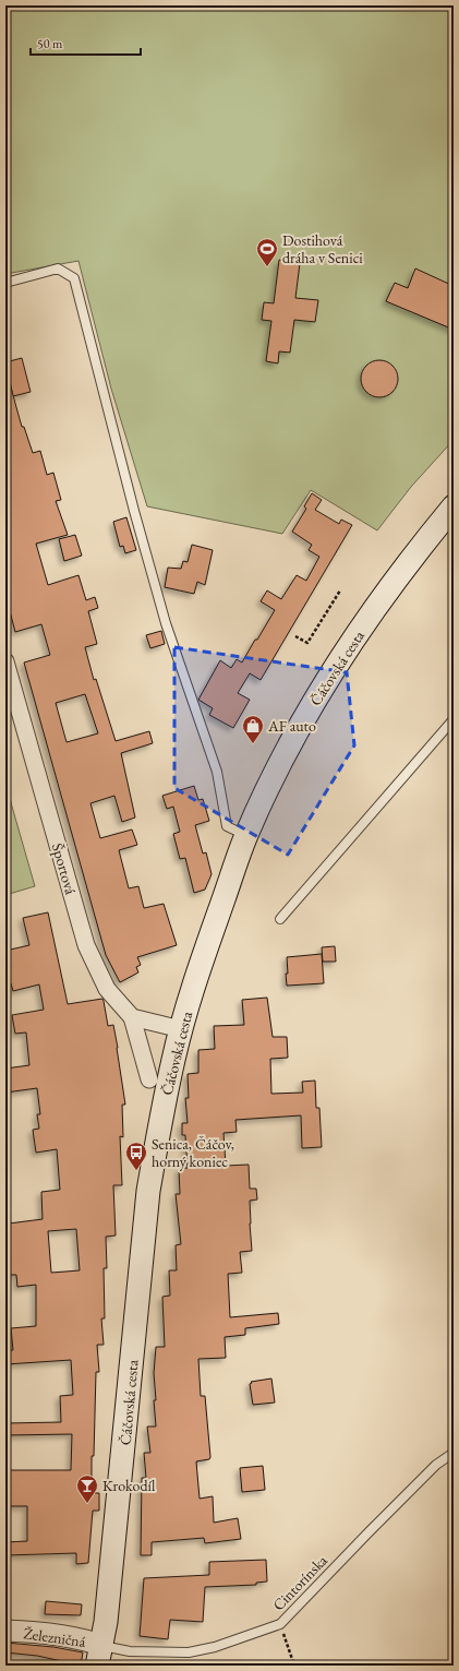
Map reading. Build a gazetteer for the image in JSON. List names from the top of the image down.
{
  "streets": {
    "main road": ["Čáčovská cesta"],
    "street": ["Športová", "Železničná"],
    "lane": ["Cintorínska"]
  },
  "crossings": [
    ["Čáčovská cesta", "Cintorínska"],
    ["Čáčovská cesta", "Železničná"],
    ["Cintorínska", "Železničná"]
  ],
  "places": {
    "sports": ["Dostihová dráha v Senici"],
    "shop": ["AF auto"],
    "bus stop": ["Senica, Čáčov, horný koniec"],
    "bar": ["Krokodíl"]
  },
  "scale_bar": "50 m"
}
